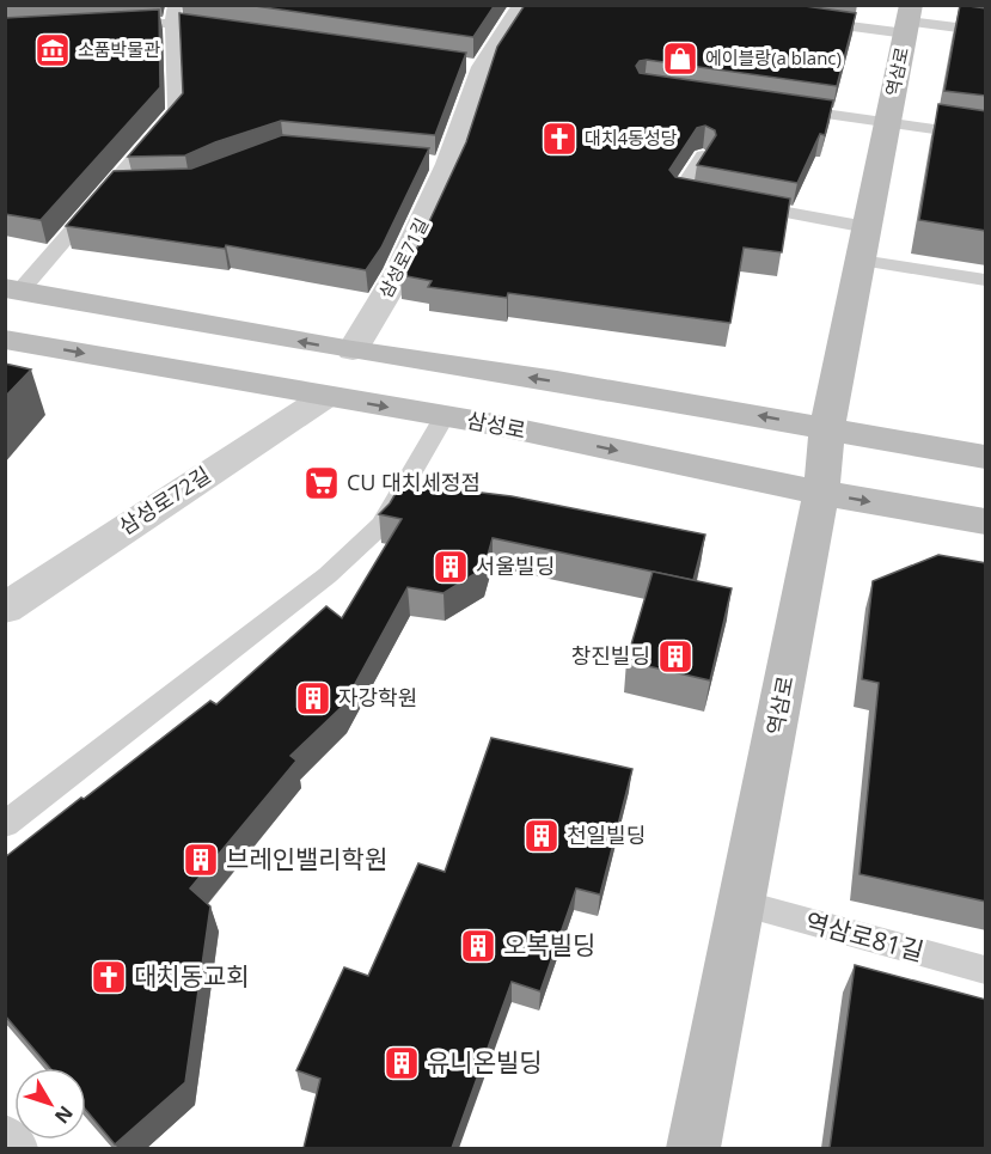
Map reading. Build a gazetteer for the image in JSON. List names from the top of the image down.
{
  "streets": {
    "main road": ["역삼로", "삼성로"],
    "street": ["삼성로71길", "삼성로72길"],
    "lane": ["역삼로81길"]
  },
  "crossings": [
    ["역삼로", "삼성로"],
    ["역삼로", "역삼로81길"],
    ["삼성로", "삼성로72길"]
  ],
  "places": {
    "museum": ["소품박물관"],
    "shop": ["에이블랑(a blanc)"],
    "church": ["대치4동성당", "대치동교회"],
    "supermarket": ["CU 대치세정점"],
    "building": [
      "서울빌딩",
      "창진빌딩",
      "자강학원",
      "천일빌딩",
      "브레인밸리학원",
      "오복빌딩",
      "유니온빌딩"
    ]
  },
  "north": "bottom right"
}
